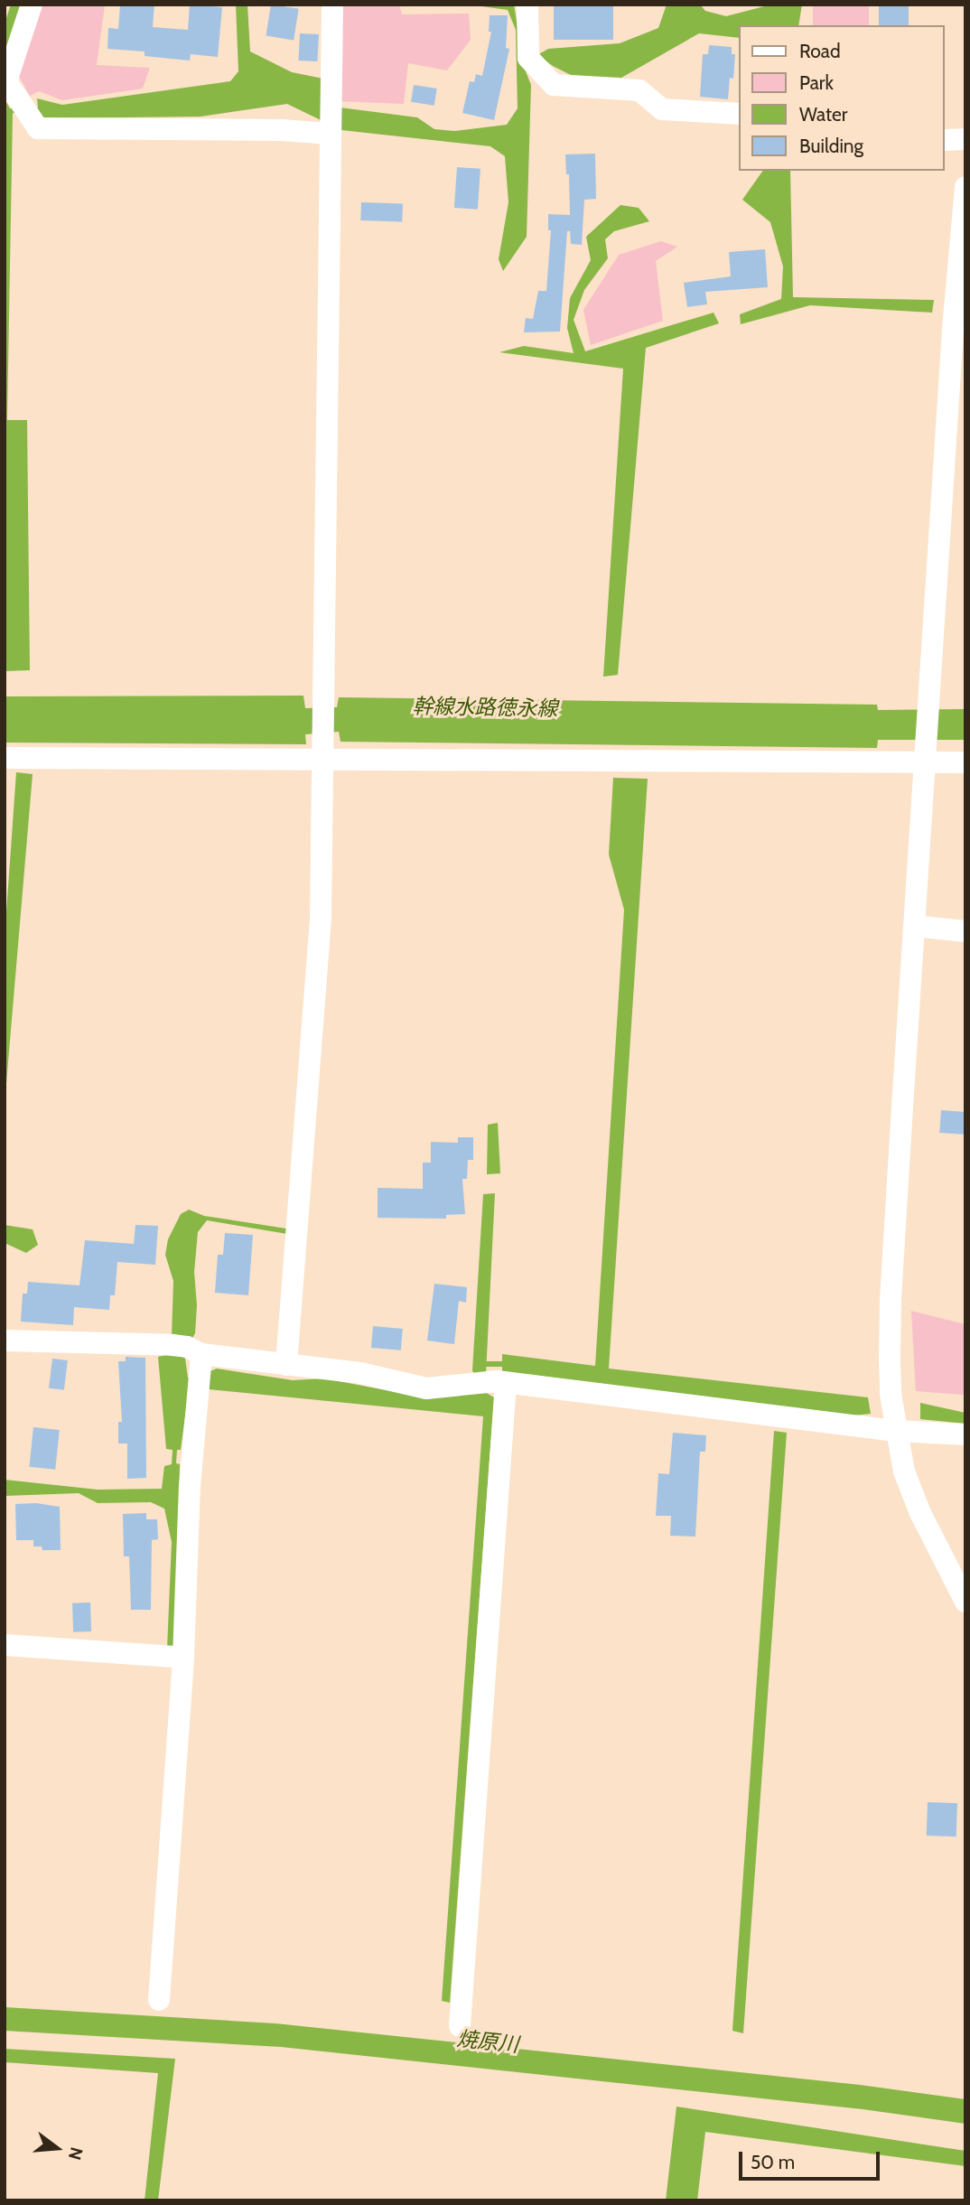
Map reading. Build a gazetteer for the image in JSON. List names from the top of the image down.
{
  "water": ["幹線水路徳永線", "焼原川"],
  "legend": [
    "Road",
    "Park",
    "Water",
    "Building"
  ],
  "scale_bar": "50 m",
  "north": "right"
}
